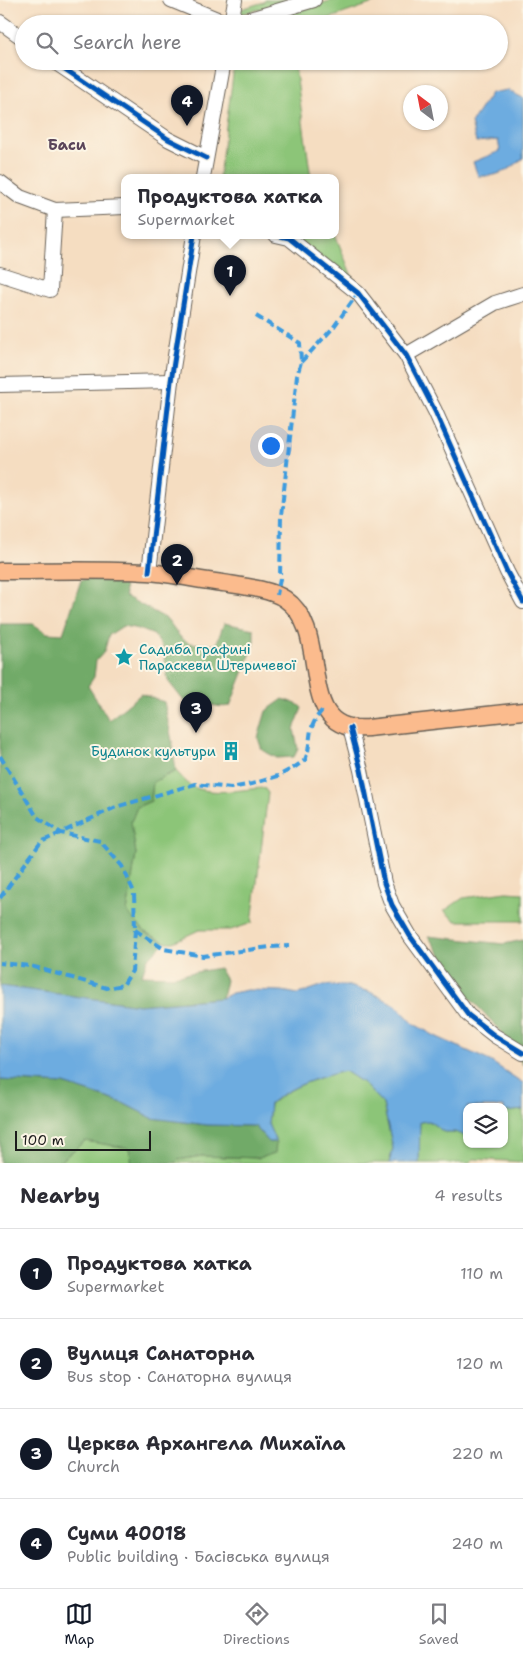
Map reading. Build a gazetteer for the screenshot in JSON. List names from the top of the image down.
{
  "districts": ["Баси"],
  "places": {
    "place": ["Садиба графині Параскеви Штеричевої"],
    "building": ["Будинок культури"]
  },
  "scale_bar": "100 m",
  "north": "top left",
  "page": {
    "search": "Search here",
    "pins": [
      "4",
      "1",
      "2",
      "3"
    ],
    "popup": ["Продуктова хатка", "Supermarket"],
    "scale": "100 m",
    "heading": ["Nearby", "4 results"],
    "list": [
      {
        "mark": "1",
        "name": "Продуктова хатка",
        "note": "Supermarket",
        "value": "110 m"
      },
      {
        "mark": "2",
        "name": "Вулиця Санаторна",
        "note": "Bus stop · Санаторна вулиця",
        "value": "120 m"
      },
      {
        "mark": "3",
        "name": "Церква Архангела Михаїла",
        "note": "Church",
        "value": "220 m"
      },
      {
        "mark": "4",
        "name": "Суми 40018",
        "note": "Public building · Басівська вулиця",
        "value": "240 m"
      }
    ],
    "nav": ["Map", "Directions", "Saved"]
  }
}
